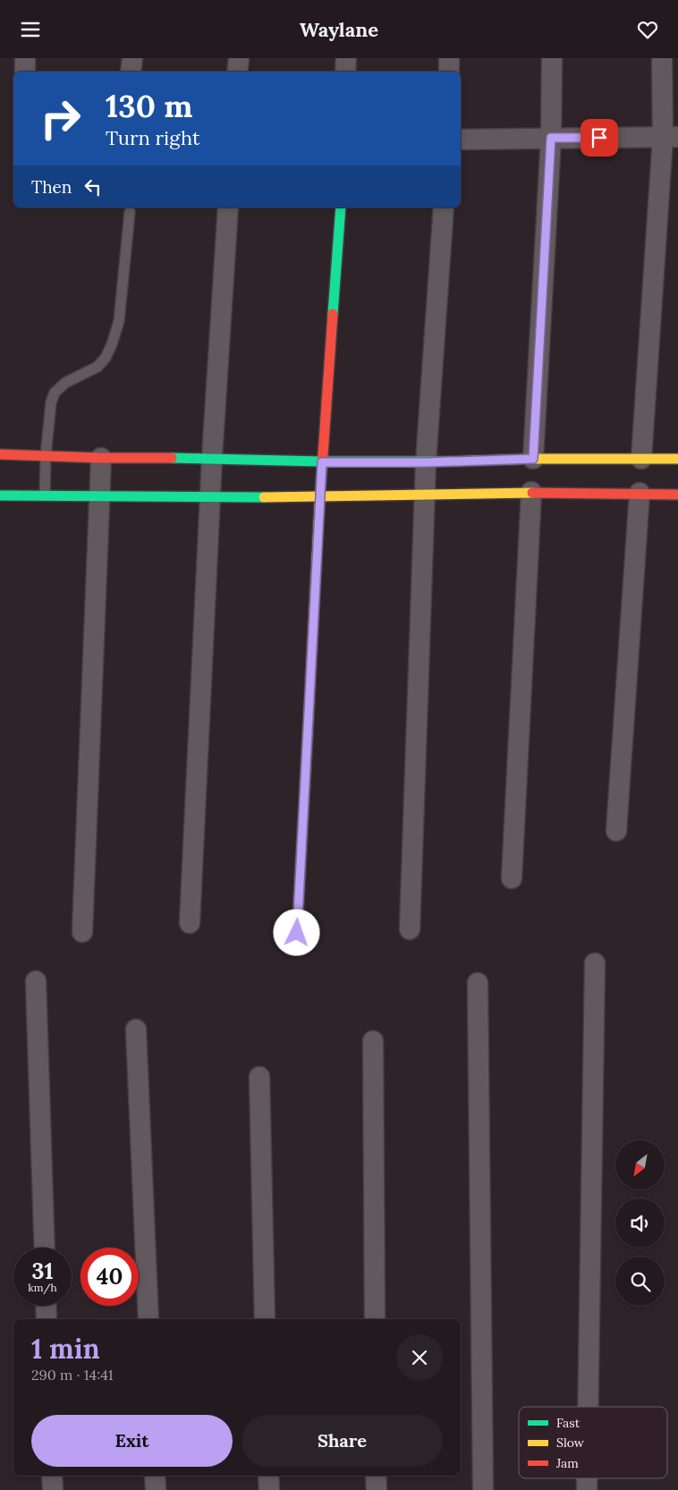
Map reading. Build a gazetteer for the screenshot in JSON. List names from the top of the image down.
{
  "legend": ["Fast", "Slow", "Jam"],
  "north": "bottom left",
  "page": {
    "header": "Waylane",
    "turn": ["130 m", "Turn right"],
    "then": "Then",
    "speed": "31 km/h",
    "limit": "40",
    "heading": ["1 min", "290 m · 14:41"],
    "buttons": ["Exit", "Share"]
  }
}
